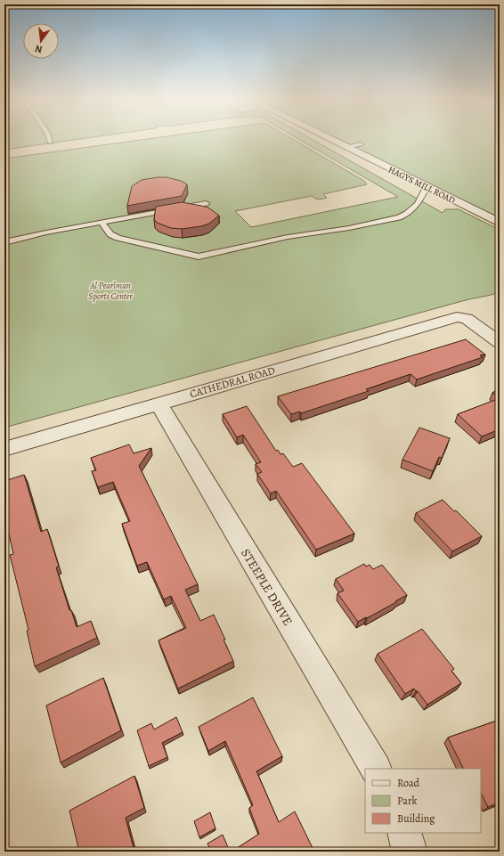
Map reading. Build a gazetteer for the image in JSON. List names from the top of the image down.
{
  "streets": {
    "street": ["HAGYS MILL ROAD", "CATHEDRAL ROAD", "STEEPLE DRIVE"]
  },
  "crossings": [
    ["CATHEDRAL ROAD", "STEEPLE DRIVE"]
  ],
  "parks": ["Al Pearlman Sports Center"],
  "legend": ["Road", "Park", "Building"],
  "north": "bottom"
}
